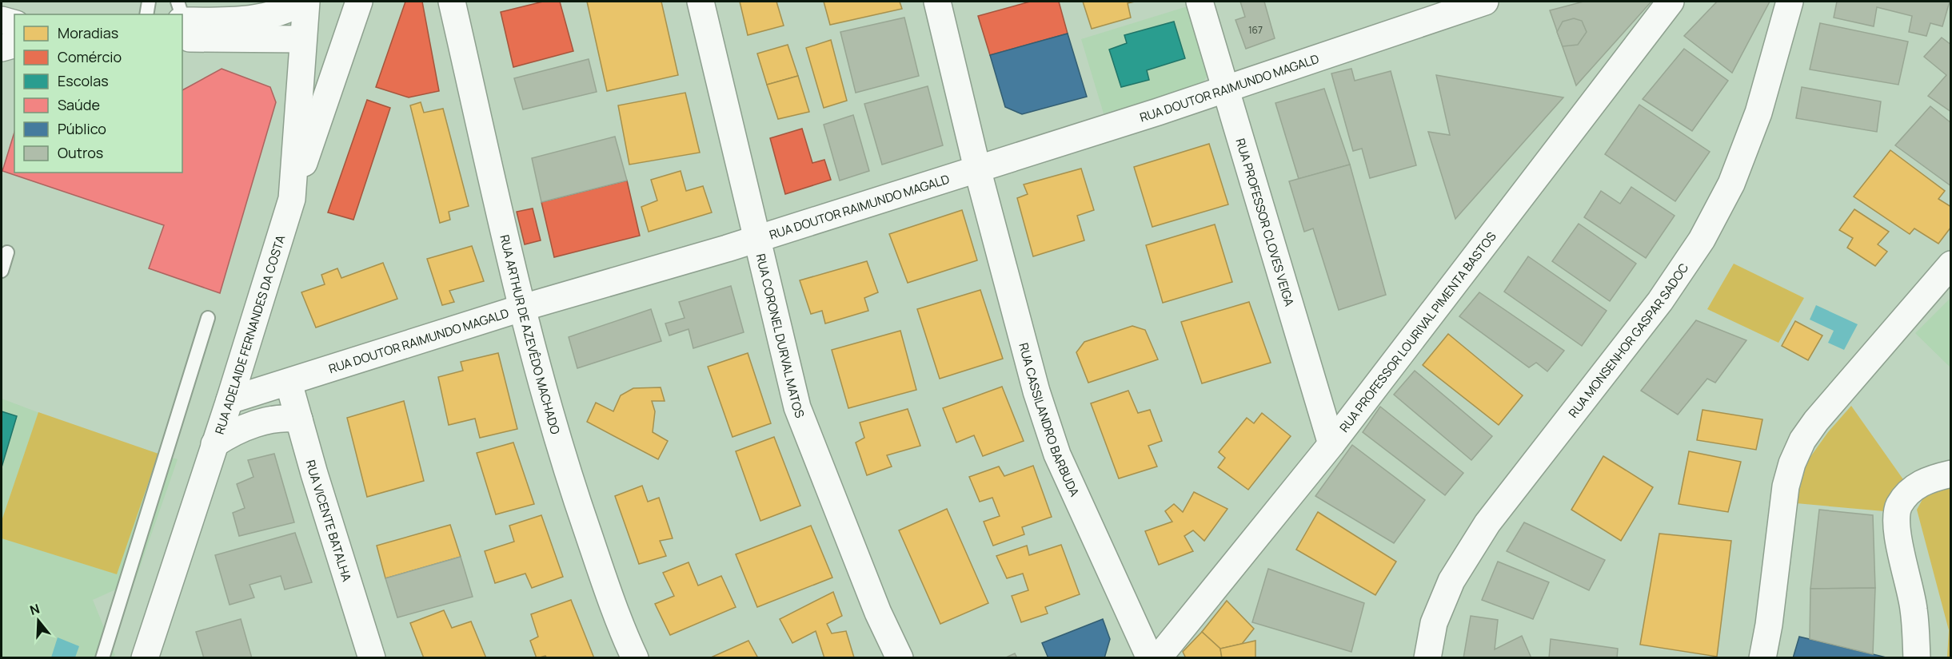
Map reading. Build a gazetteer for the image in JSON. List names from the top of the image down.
{
  "streets": {
    "street": [
      "RUA DOUTOR RAIMUNDO MAGALD",
      "RUA PROFESSOR CLOVES VEIGA",
      "RUA PROFESSOR LOURIVAL PIMENTA BASTOS",
      "RUA ARTHUR DE AZEVÊDO MACHADO",
      "RUA ADELAIDE FERNANDES DA COSTA",
      "RUA CORONEL DURVAL MATOS",
      "RUA MONSENHOR GASPAR SADOC",
      "RUA CASSILANDRO BARBUDA",
      "RUA VICENTE BATALHA"
    ]
  },
  "crossings": [
    ["RUA DOUTOR RAIMUNDO MAGALD", "RUA PROFESSOR CLOVES VEIGA"],
    ["RUA DOUTOR RAIMUNDO MAGALD", "RUA ARTHUR DE AZEVÊDO MACHADO"],
    ["RUA DOUTOR RAIMUNDO MAGALD", "RUA ADELAIDE FERNANDES DA COSTA"],
    ["RUA DOUTOR RAIMUNDO MAGALD", "RUA CORONEL DURVAL MATOS"],
    ["RUA DOUTOR RAIMUNDO MAGALD", "RUA CASSILANDRO BARBUDA"],
    ["RUA DOUTOR RAIMUNDO MAGALD", "RUA VICENTE BATALHA"],
    ["RUA PROFESSOR CLOVES VEIGA", "RUA PROFESSOR LOURIVAL PIMENTA BASTOS"]
  ],
  "house_numbers": ["167"],
  "legend": [
    "Moradias",
    "Comércio",
    "Escolas",
    "Saúde",
    "Público",
    "Outros"
  ],
  "north": "top"
}
